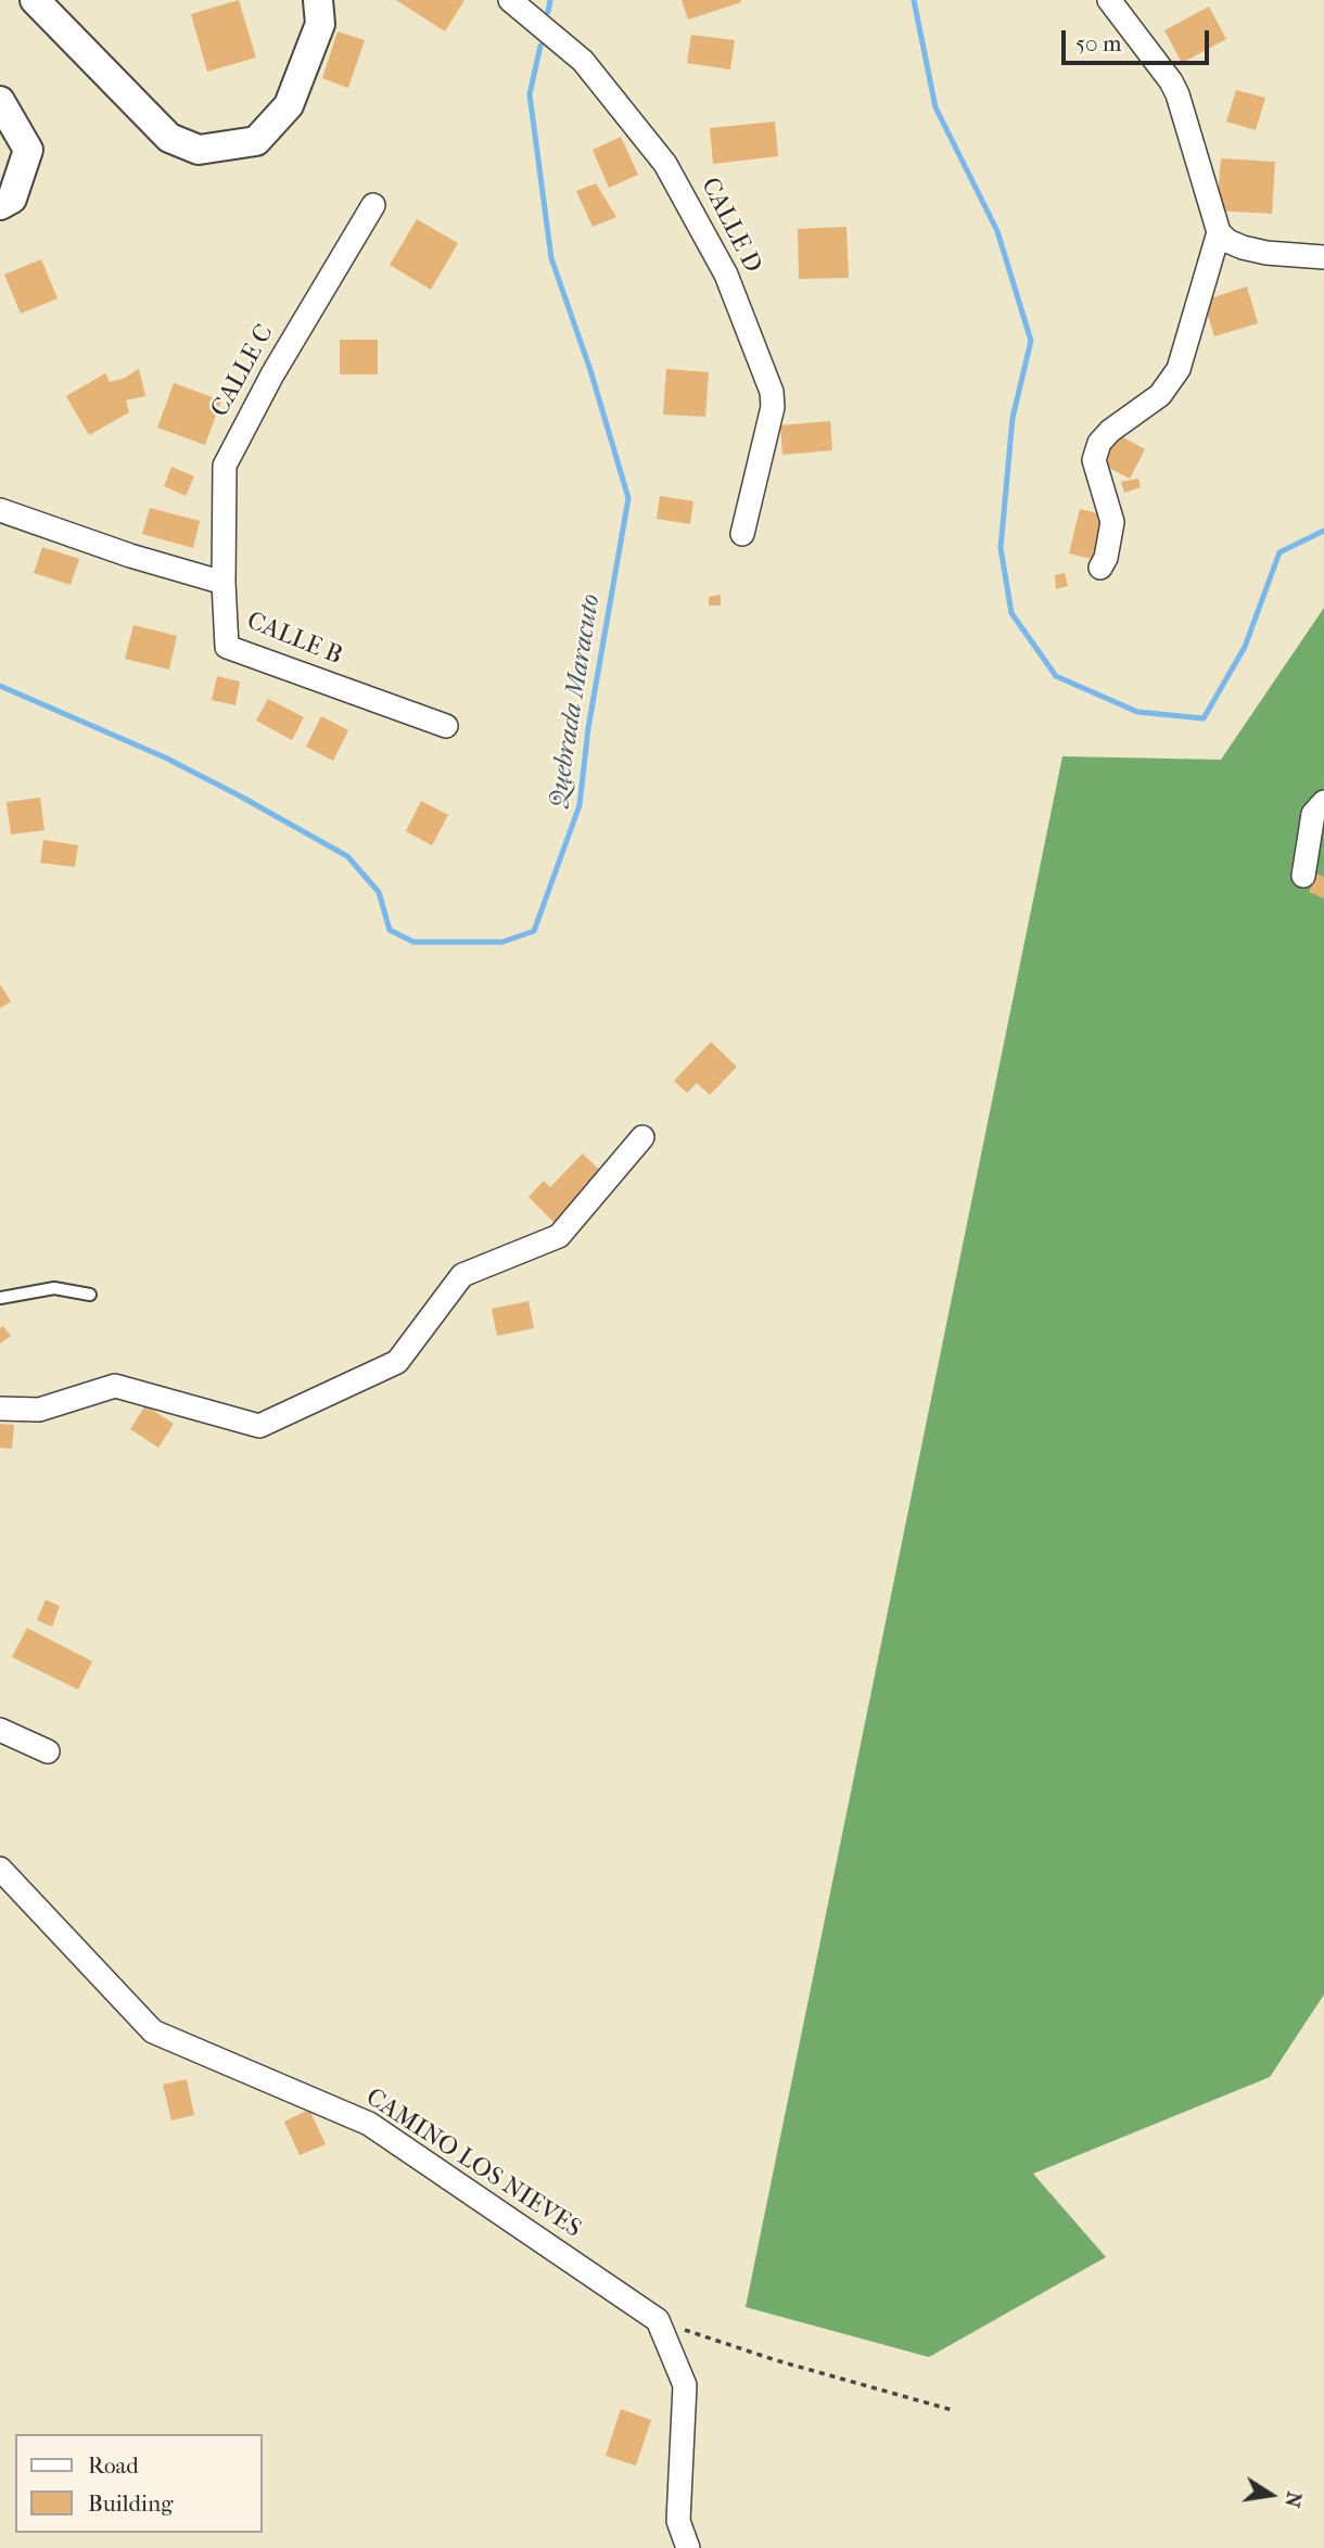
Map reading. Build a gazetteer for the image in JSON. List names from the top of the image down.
{
  "streets": {
    "street": [
      "CALLE D",
      "CALLE C",
      "CALLE B",
      "CAMINO LOS NIEVES"
    ]
  },
  "crossings": [
    ["CALLE C", "CALLE B"]
  ],
  "water": ["Quebrada Maracuto"],
  "legend": ["Road", "Building"],
  "scale_bar": "50 m",
  "north": "right"
}
